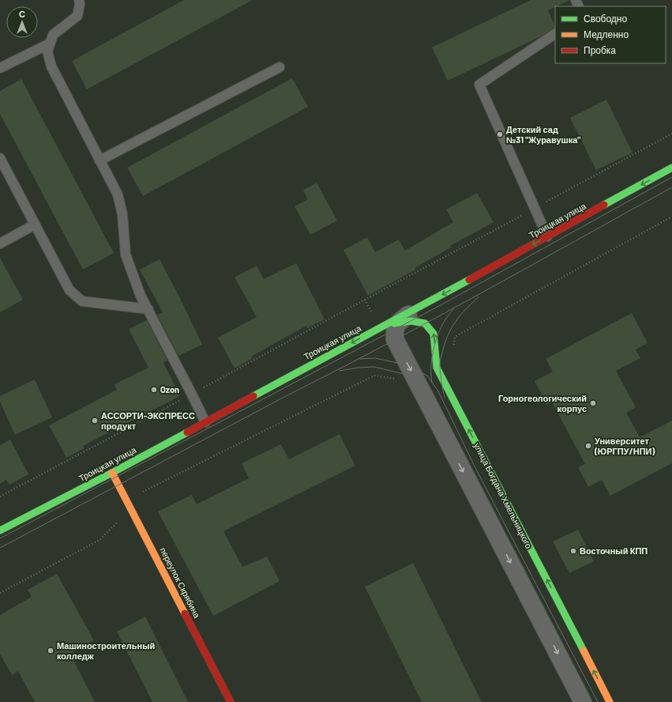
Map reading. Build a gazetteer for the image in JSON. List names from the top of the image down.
{
  "streets": {
    "street": ["Троицкая улица", "улица Богдана Хмельницкого", "переулок Скрябина"]
  },
  "crossings": [
    ["Троицкая улица", "улица Богдана Хмельницкого"],
    ["Троицкая улица", "переулок Скрябина"]
  ],
  "one_way": ["Троицкая улица"],
  "places": [
    "Детский сад №31 \"Журавушка\"",
    "Ozon",
    "Горногеологический корпус",
    "АССОРТИ-ЭКСПРЕСС продукт",
    "Университет (ЮРГПУ/НПИ)",
    "Восточный КПП",
    "Машиностроительный колледж"
  ],
  "legend": ["Свободно", "Медленно", "Пробка"],
  "north": "top"
}
